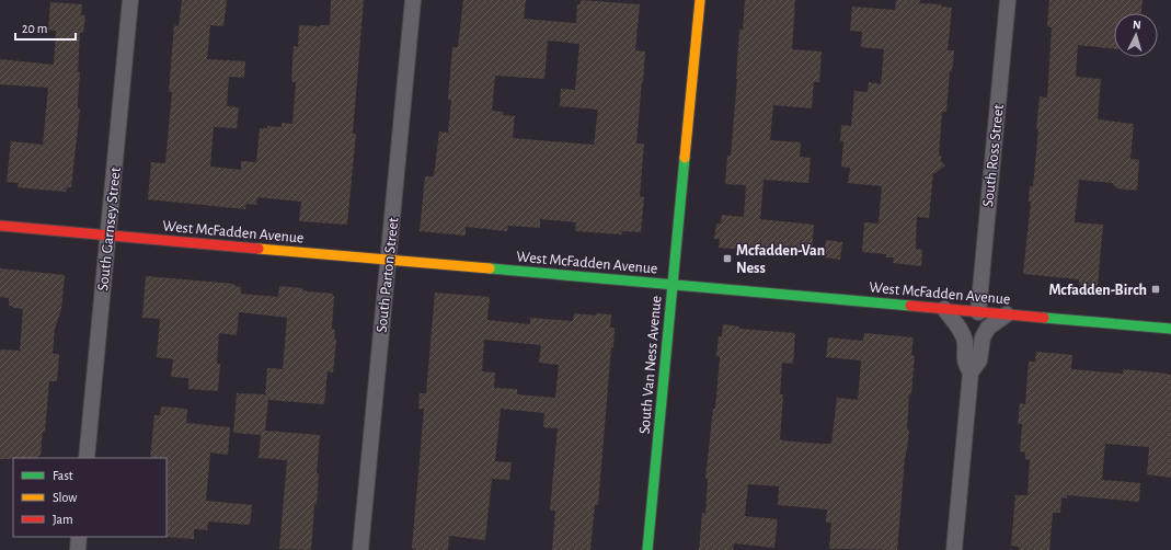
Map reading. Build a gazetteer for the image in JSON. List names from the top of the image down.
{
  "streets": {
    "street": [
      "South Ross Street",
      "South Garnsey Street",
      "West McFadden Avenue",
      "South Parton Street",
      "South Van Ness Avenue"
    ]
  },
  "crossings": [
    ["South Ross Street", "West McFadden Avenue"],
    ["South Garnsey Street", "West McFadden Avenue"],
    ["West McFadden Avenue", "South Parton Street"],
    ["West McFadden Avenue", "South Van Ness Avenue"]
  ],
  "places": {
    "transit": ["Mcfadden-Van Ness", "Mcfadden-Birch"]
  },
  "legend": ["Fast", "Slow", "Jam"],
  "scale_bar": "20 m",
  "north": "top"
}
